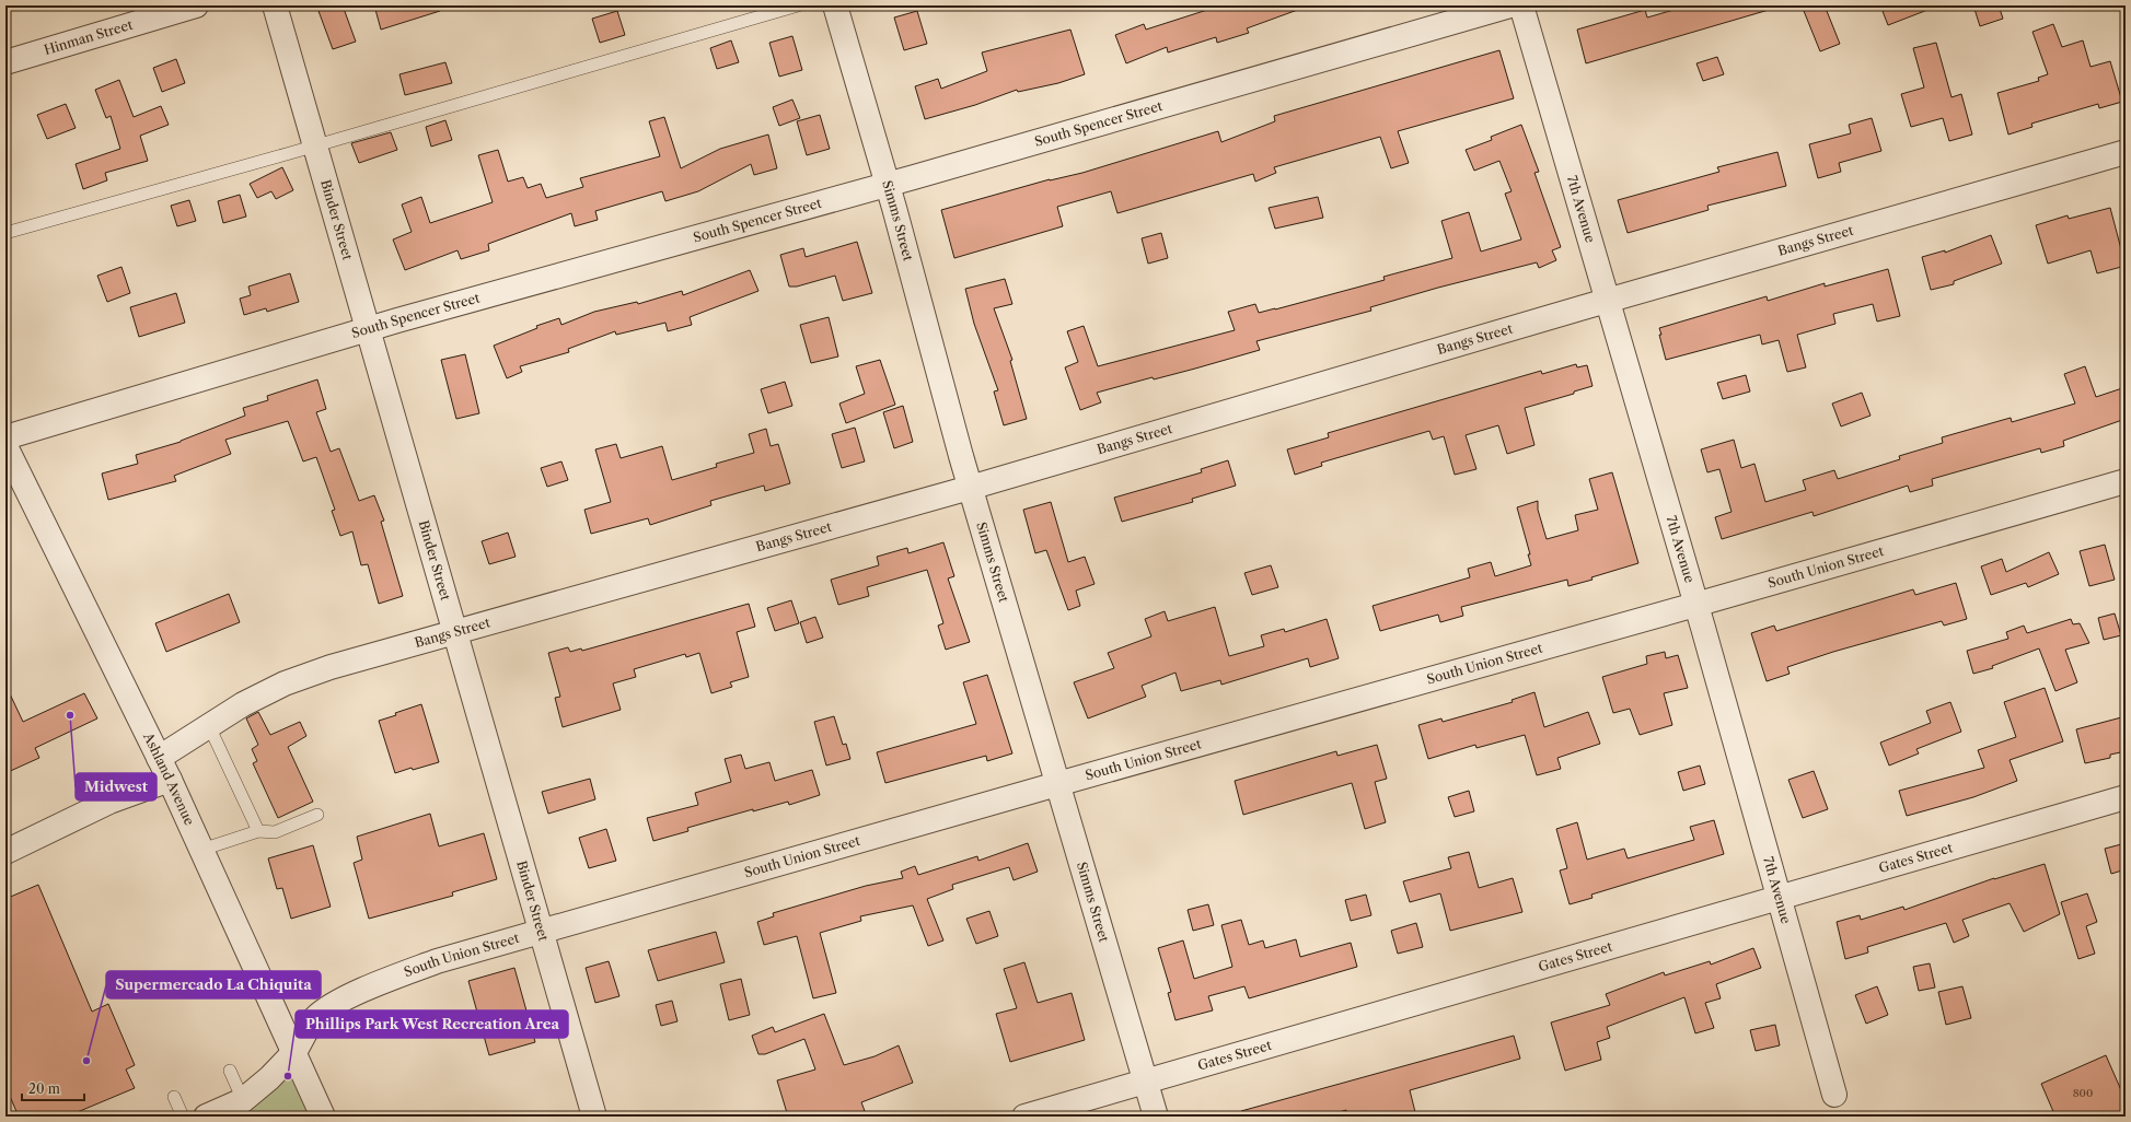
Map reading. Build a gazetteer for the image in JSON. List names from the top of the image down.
{
  "streets": {
    "street": [
      "Hinman Street",
      "South Spencer Street",
      "7th Avenue",
      "Binder Street",
      "Simms Street",
      "Bangs Street",
      "South Union Street",
      "Ashland Avenue",
      "Gates Street"
    ]
  },
  "crossings": [
    ["South Spencer Street", "Binder Street"],
    ["South Spencer Street", "Simms Street"],
    ["7th Avenue", "Bangs Street"],
    ["7th Avenue", "South Union Street"],
    ["7th Avenue", "Gates Street"],
    ["Binder Street", "Bangs Street"],
    ["Binder Street", "South Union Street"],
    ["Simms Street", "Bangs Street"],
    ["Simms Street", "South Union Street"],
    ["Simms Street", "Gates Street"],
    ["Bangs Street", "Ashland Avenue"],
    ["South Union Street", "Ashland Avenue"]
  ],
  "places": ["Midwest", "Supermercado La Chiquita", "Phillips Park West Recreation Area"],
  "house_numbers": ["800"],
  "scale_bar": "20 m"
}
